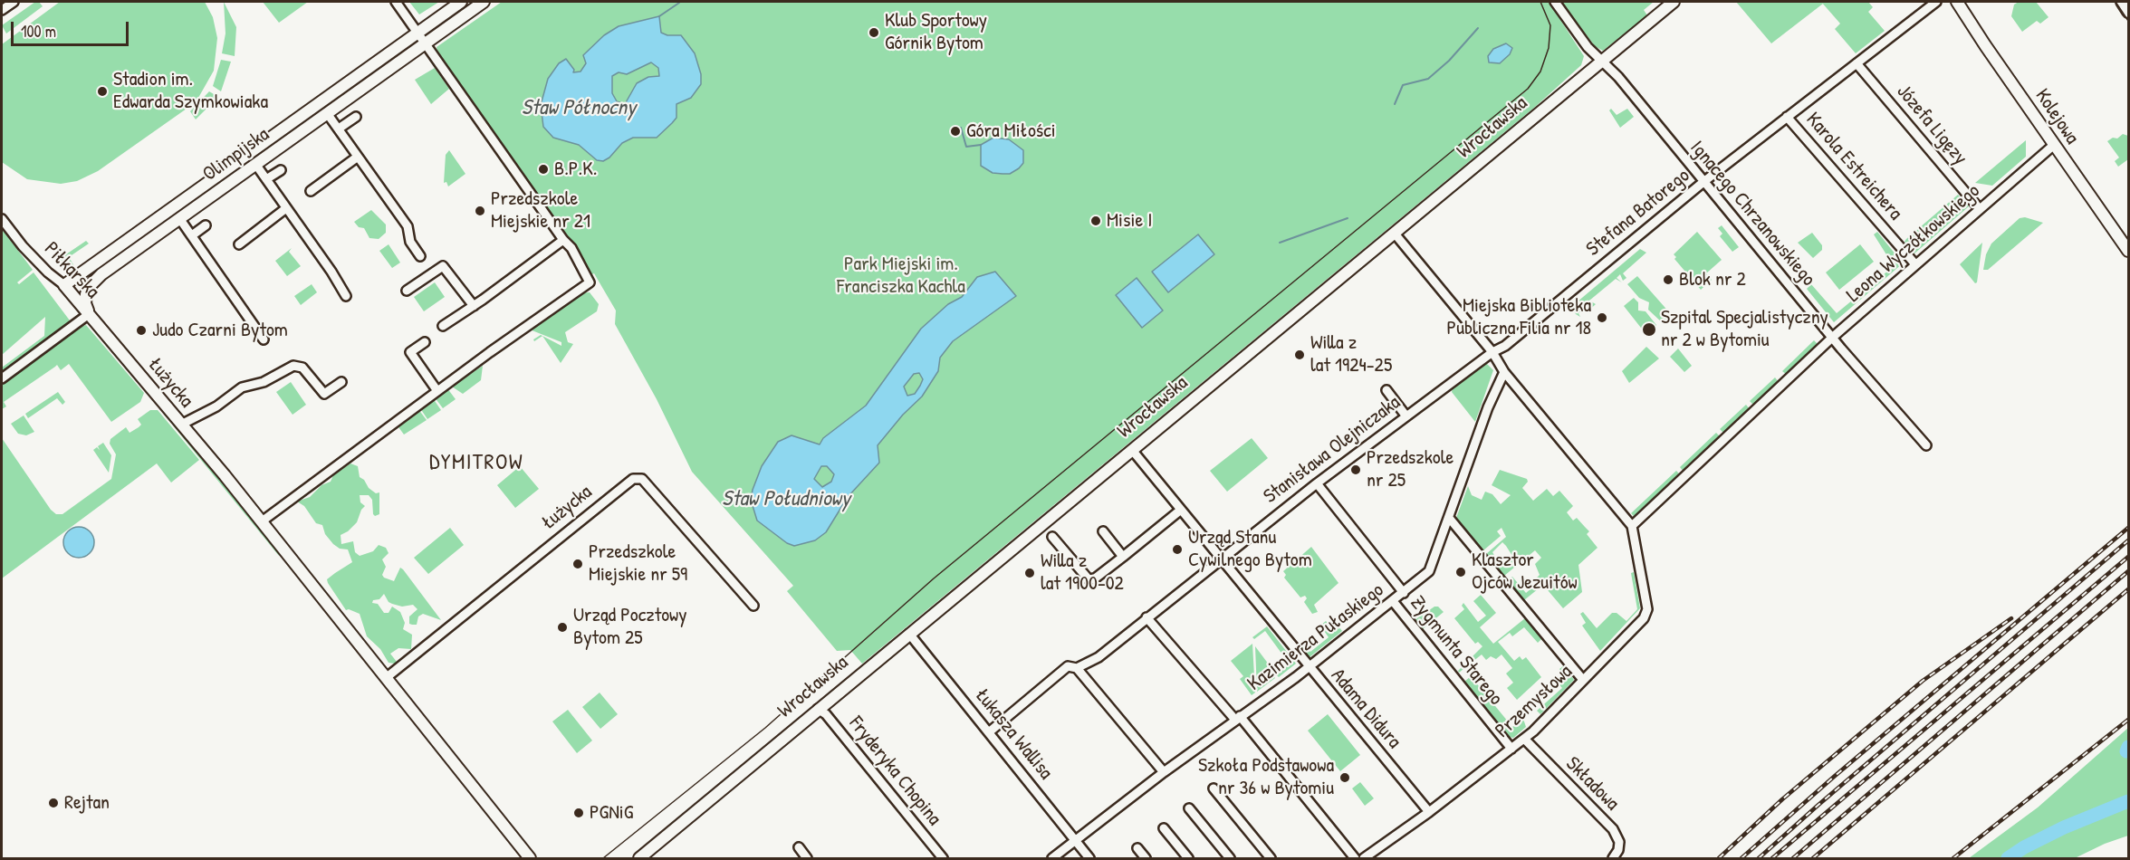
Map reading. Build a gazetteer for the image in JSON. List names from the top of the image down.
{
  "streets": {
    "street": [
      "Kolejowa",
      "Józefa Ligęzy",
      "Wrocławska",
      "Olimpijska",
      "Karola Estreichera",
      "Stefana Batorego",
      "Ignacego Chrzanowskiego",
      "Leona Wyczółkowskiego",
      "Piłkarska",
      "Łużycka",
      "Stanisława Olejniczaka",
      "Kazimierza Pułaskiego",
      "Zygmunta Starego",
      "Przemysłowa",
      "Adama Didura",
      "Łukasza Wallisa",
      "Fryderyka Chopina",
      "Składowa"
    ]
  },
  "crossings": [
    ["Kolejowa", "Leona Wyczółkowskiego"],
    ["Józefa Ligęzy", "Stefana Batorego"],
    ["Józefa Ligęzy", "Leona Wyczółkowskiego"],
    ["Wrocławska", "Ignacego Chrzanowskiego"],
    ["Wrocławska", "Adama Didura"],
    ["Wrocławska", "Łukasza Wallisa"],
    ["Wrocławska", "Fryderyka Chopina"],
    ["Olimpijska", "Piłkarska"],
    ["Olimpijska", "Łużycka"],
    ["Karola Estreichera", "Stefana Batorego"],
    ["Karola Estreichera", "Leona Wyczółkowskiego"],
    ["Stefana Batorego", "Ignacego Chrzanowskiego"],
    ["Stefana Batorego", "Stanisława Olejniczaka"],
    ["Ignacego Chrzanowskiego", "Leona Wyczółkowskiego"],
    ["Leona Wyczółkowskiego", "Przemysłowa"],
    ["Piłkarska", "Łużycka"],
    ["Stanisława Olejniczaka", "Adama Didura"],
    ["Stanisława Olejniczaka", "Łukasza Wallisa"],
    ["Kazimierza Pułaskiego", "Zygmunta Starego"],
    ["Kazimierza Pułaskiego", "Adama Didura"],
    ["Kazimierza Pułaskiego", "Łukasza Wallisa"],
    ["Zygmunta Starego", "Przemysłowa"],
    ["Przemysłowa", "Adama Didura"],
    ["Przemysłowa", "Składowa"]
  ],
  "districts": ["DYMITROW"],
  "water": ["Staw Północny", "Staw Południowy"],
  "parks": ["Park Miejski im. Franciszka Kachla"],
  "places": [
    "Klub Sportowy Górnik Bytom",
    "Stadion im. Edwarda Szymkowiaka",
    "Góra Miłości",
    "B.P.K.",
    "Przedszkole Miejskie nr 21",
    "Misie I",
    "Blok nr 2",
    "Miejska Biblioteka Publiczna Filia nr 18",
    "Szpital Specjalistyczny nr 2 w Bytomiu",
    "Judo Czarni Bytom",
    "Willa z lat 1924-25",
    "Przedszkole nr 25",
    "Urząd Stanu Cywilnego Bytom",
    "Przedszkole Miejskie nr 59",
    "Klasztor Ojców Jezuitów",
    "Willa z lat 1900-02",
    "Urząd Pocztowy Bytom 25",
    "Szkoła Podstawowa nr 36 w Bytomiu",
    "Rejtan",
    "PGNiG"
  ],
  "scale_bar": "100 m"
}
